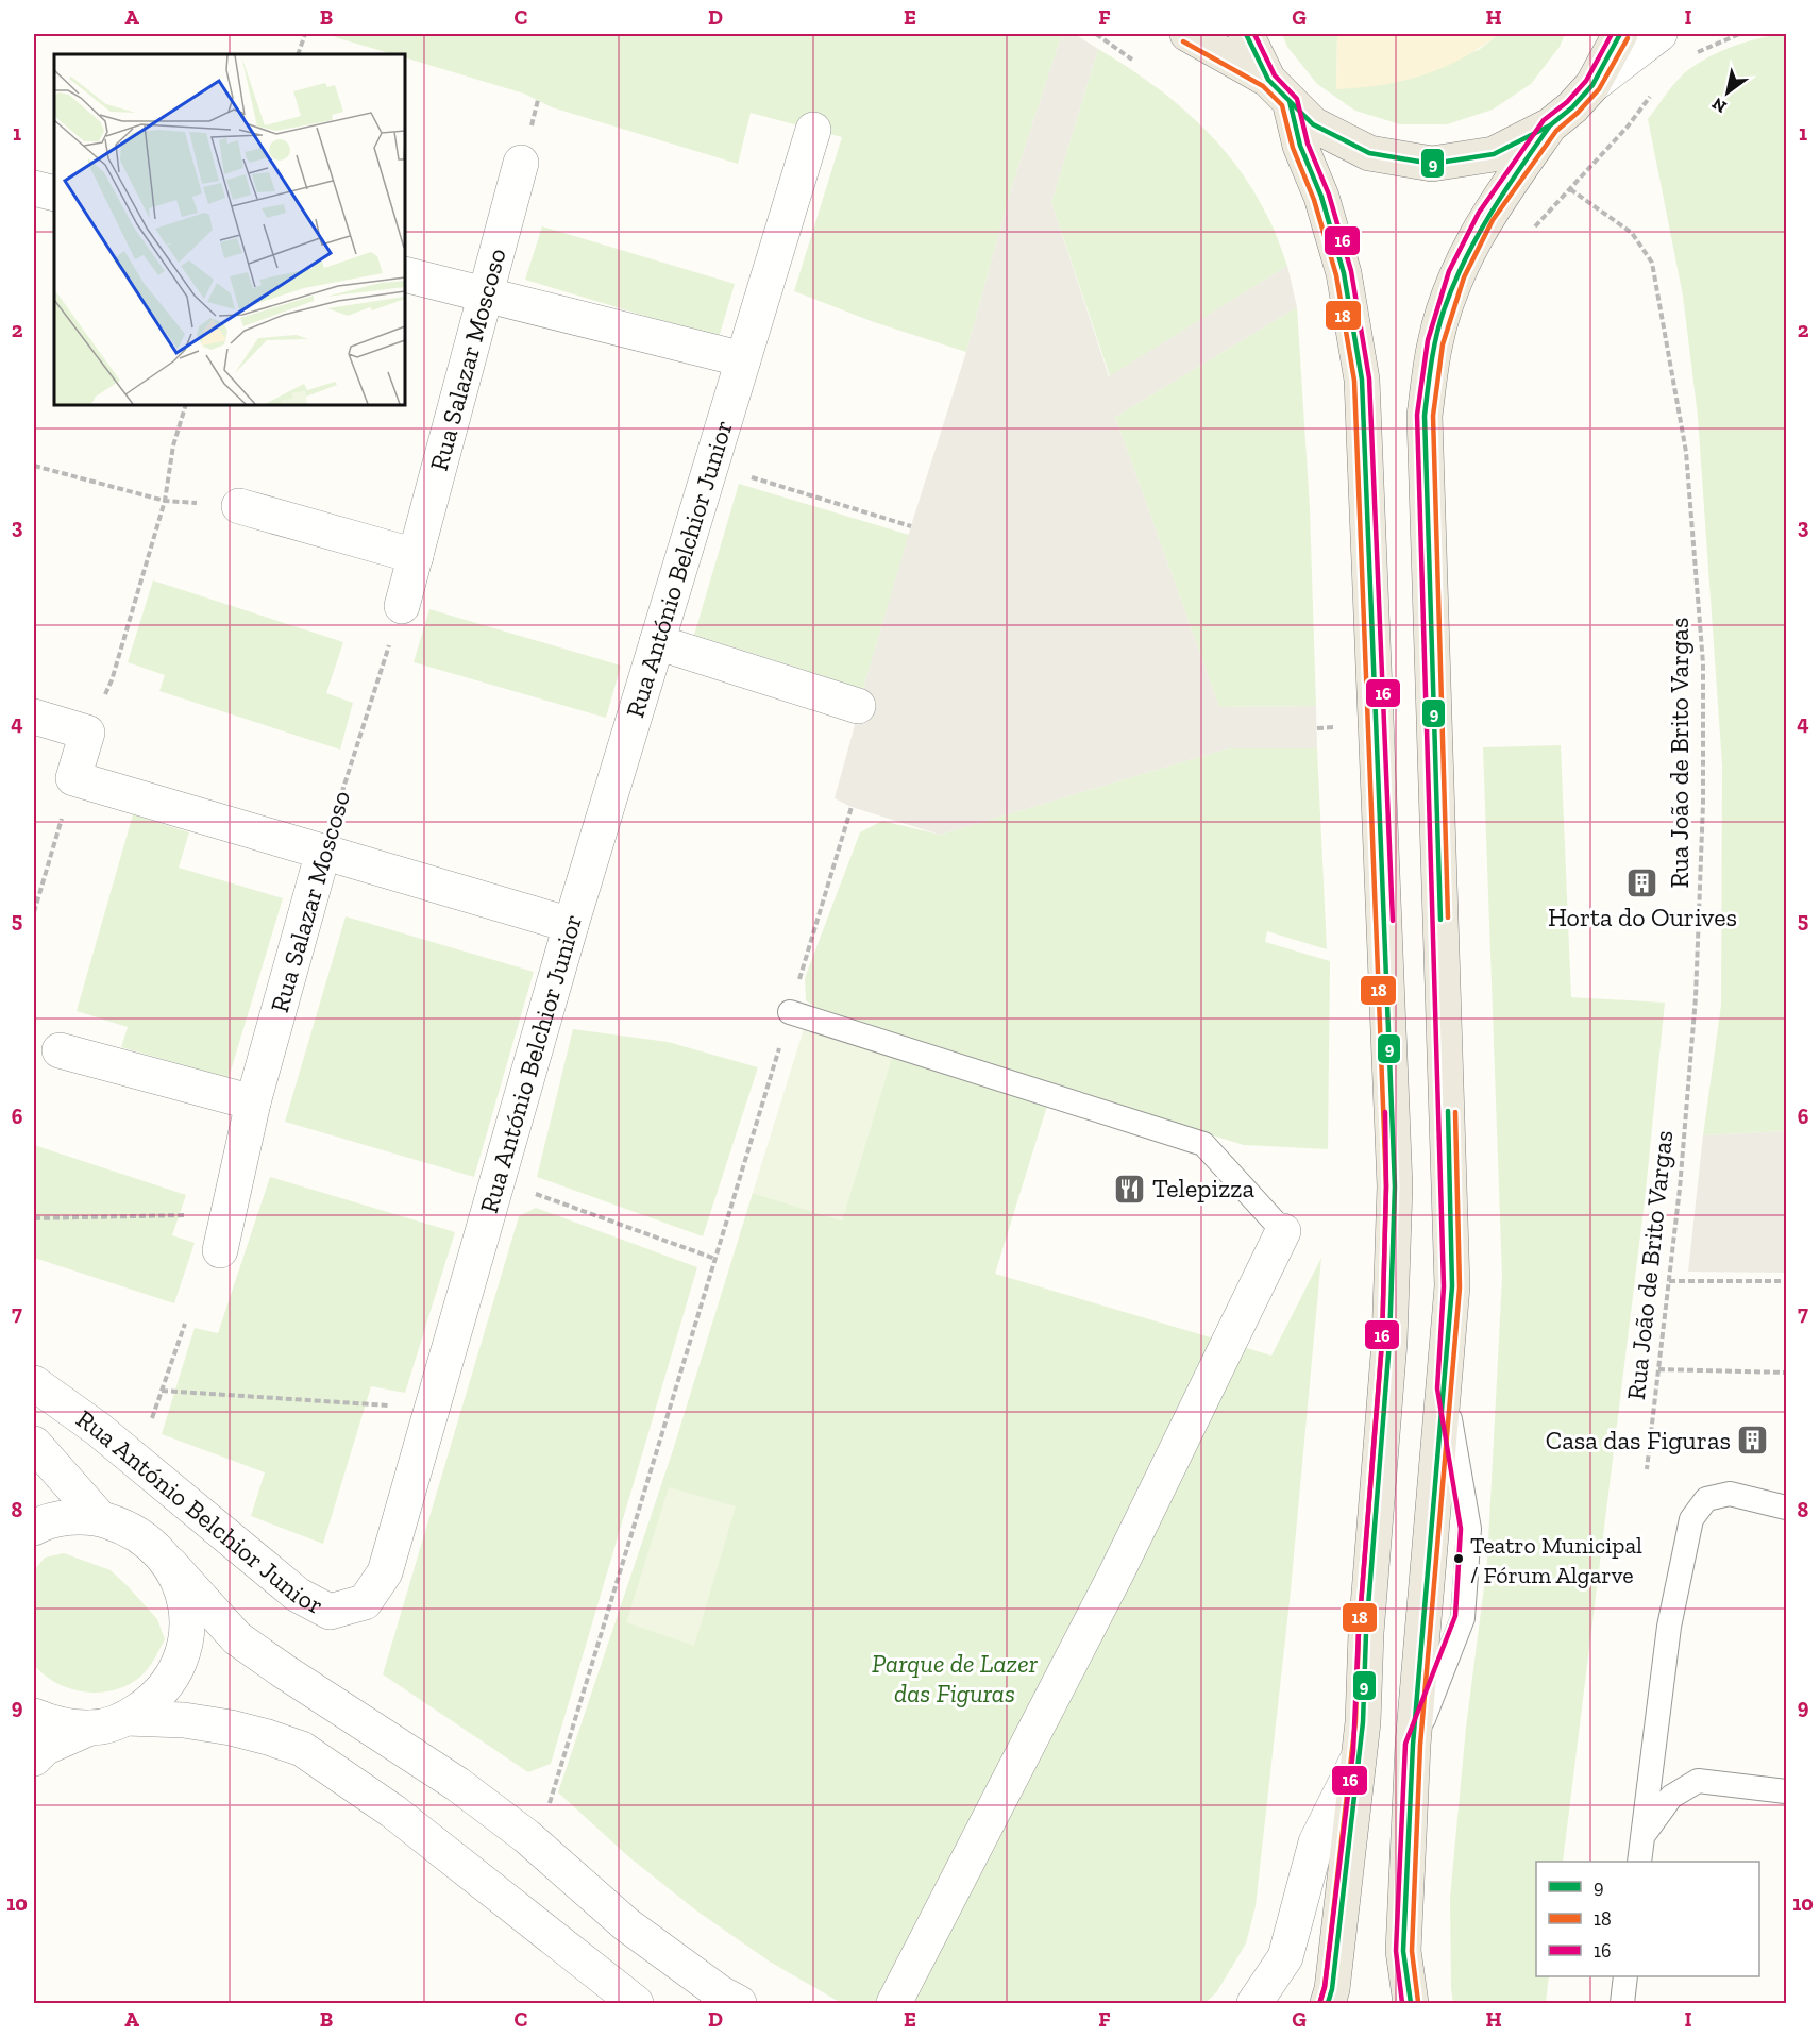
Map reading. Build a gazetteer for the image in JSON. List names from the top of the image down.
{
  "streets": {
    "street": ["Rua Salazar Moscoso", "Rua António Belchior Junior"],
    "path": ["Rua João de Brito Vargas"]
  },
  "parks": ["Parque de Lazer das Figuras"],
  "places": {
    "building": ["Horta do Ourives", "Casa das Figuras"],
    "restaurant": ["Telepizza"],
    "other": ["Teatro Municipal / Fórum Algarve"]
  },
  "lines": ["transit line 9", "transit line 16", "transit line 18"],
  "legend": ["9", "18", "16"],
  "north": "bottom left",
  "grid": {
    "columns": [
      "A",
      "B",
      "C",
      "D",
      "E",
      "F",
      "G",
      "H",
      "I"
    ],
    "rows": [
      "1",
      "2",
      "3",
      "4",
      "5",
      "6",
      "7",
      "8",
      "9",
      "10"
    ]
  }
}
